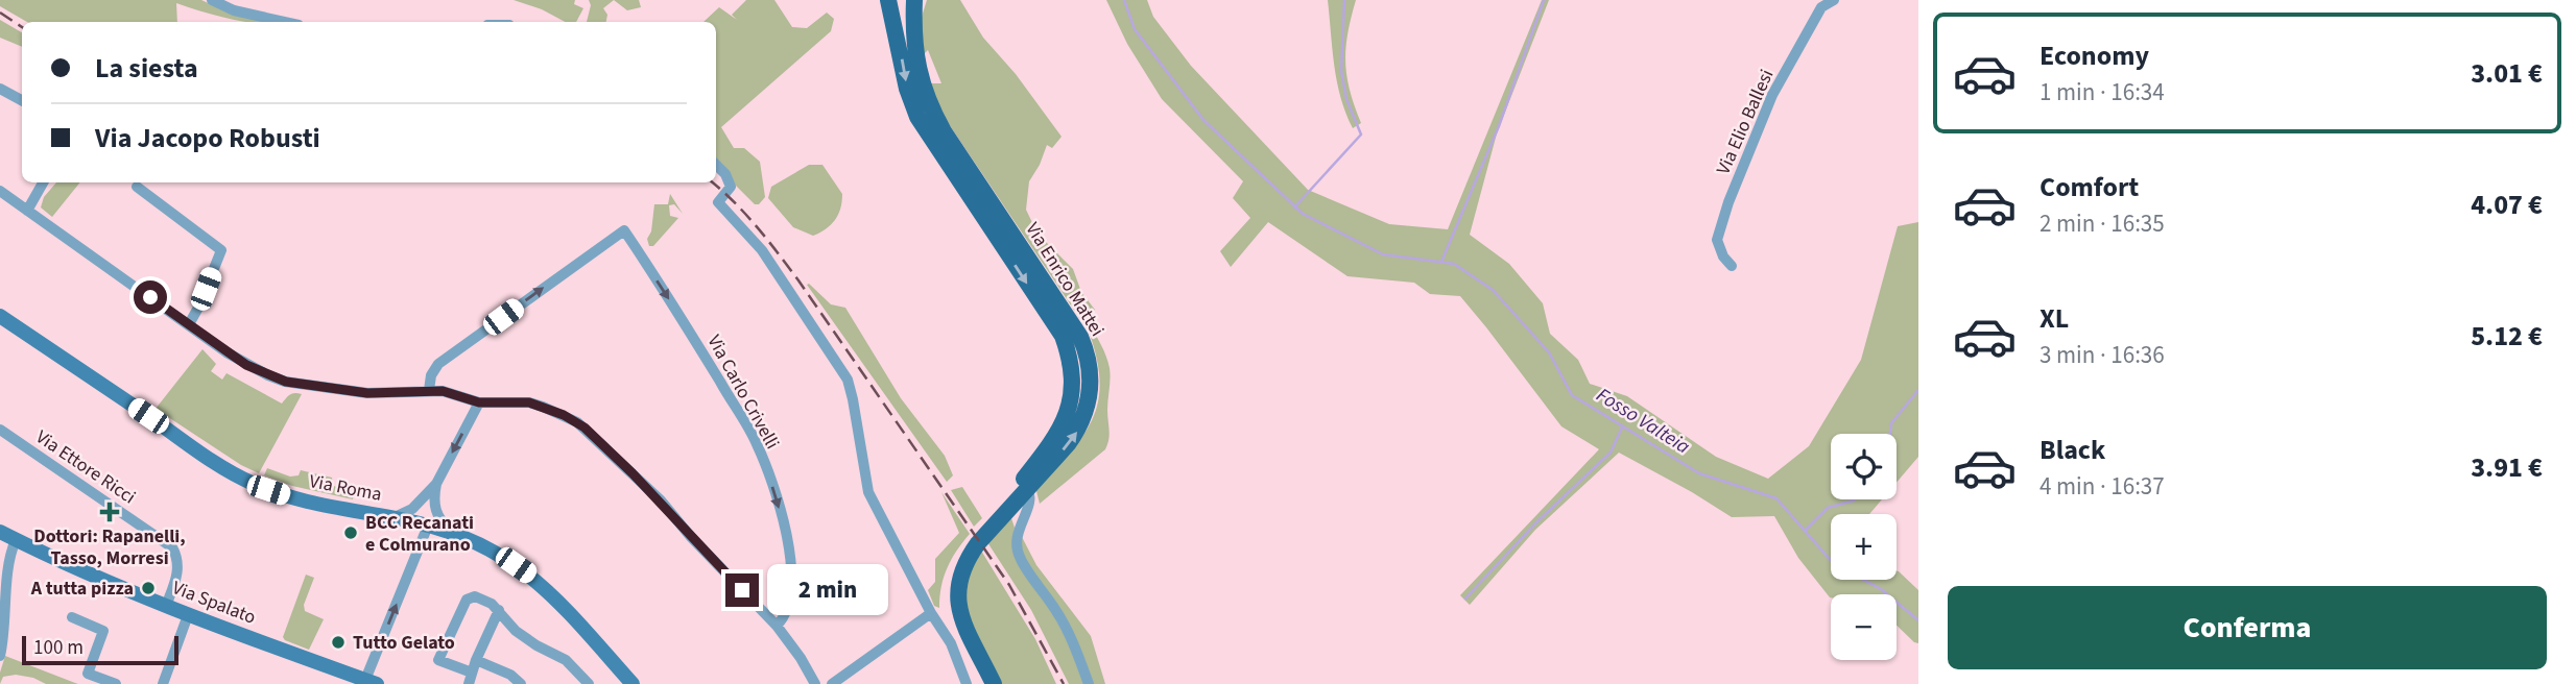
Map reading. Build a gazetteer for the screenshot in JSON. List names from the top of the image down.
{
  "streets": {
    "main road": ["Via Enrico Mattei", "Via Roma", "Via Spalato"],
    "street": ["Via Elio Ballesi", "Via Carlo Crivelli", "Via Ettore Ricci"]
  },
  "crossings": [
    ["Via Ettore Ricci", "Via Spalato"]
  ],
  "water": ["Fosso Valteia"],
  "places": {
    "health": ["Dottori: Rapanelli, Tasso, Morresi"],
    "other": ["BCC Recanati e Colmurano", "A tutta pizza", "Tutto Gelato"]
  },
  "scale_bar": "100 m",
  "page": {
    "list": [
      {
        "name": "Economy",
        "note": "1 min · 16:34",
        "value": "3.01 €"
      },
      {
        "name": "Comfort",
        "note": "2 min · 16:35",
        "value": "4.07 €"
      },
      {
        "name": "XL",
        "note": "3 min · 16:36",
        "value": "5.12 €"
      },
      {
        "name": "Black",
        "note": "4 min · 16:37",
        "value": "3.91 €"
      }
    ],
    "banner": ["La siesta", "Via Jacopo Robusti"],
    "map_buttons": ["+", "−"],
    "bubble": "2 min",
    "buttons": "Conferma",
    "scale": "100 m"
  }
}
